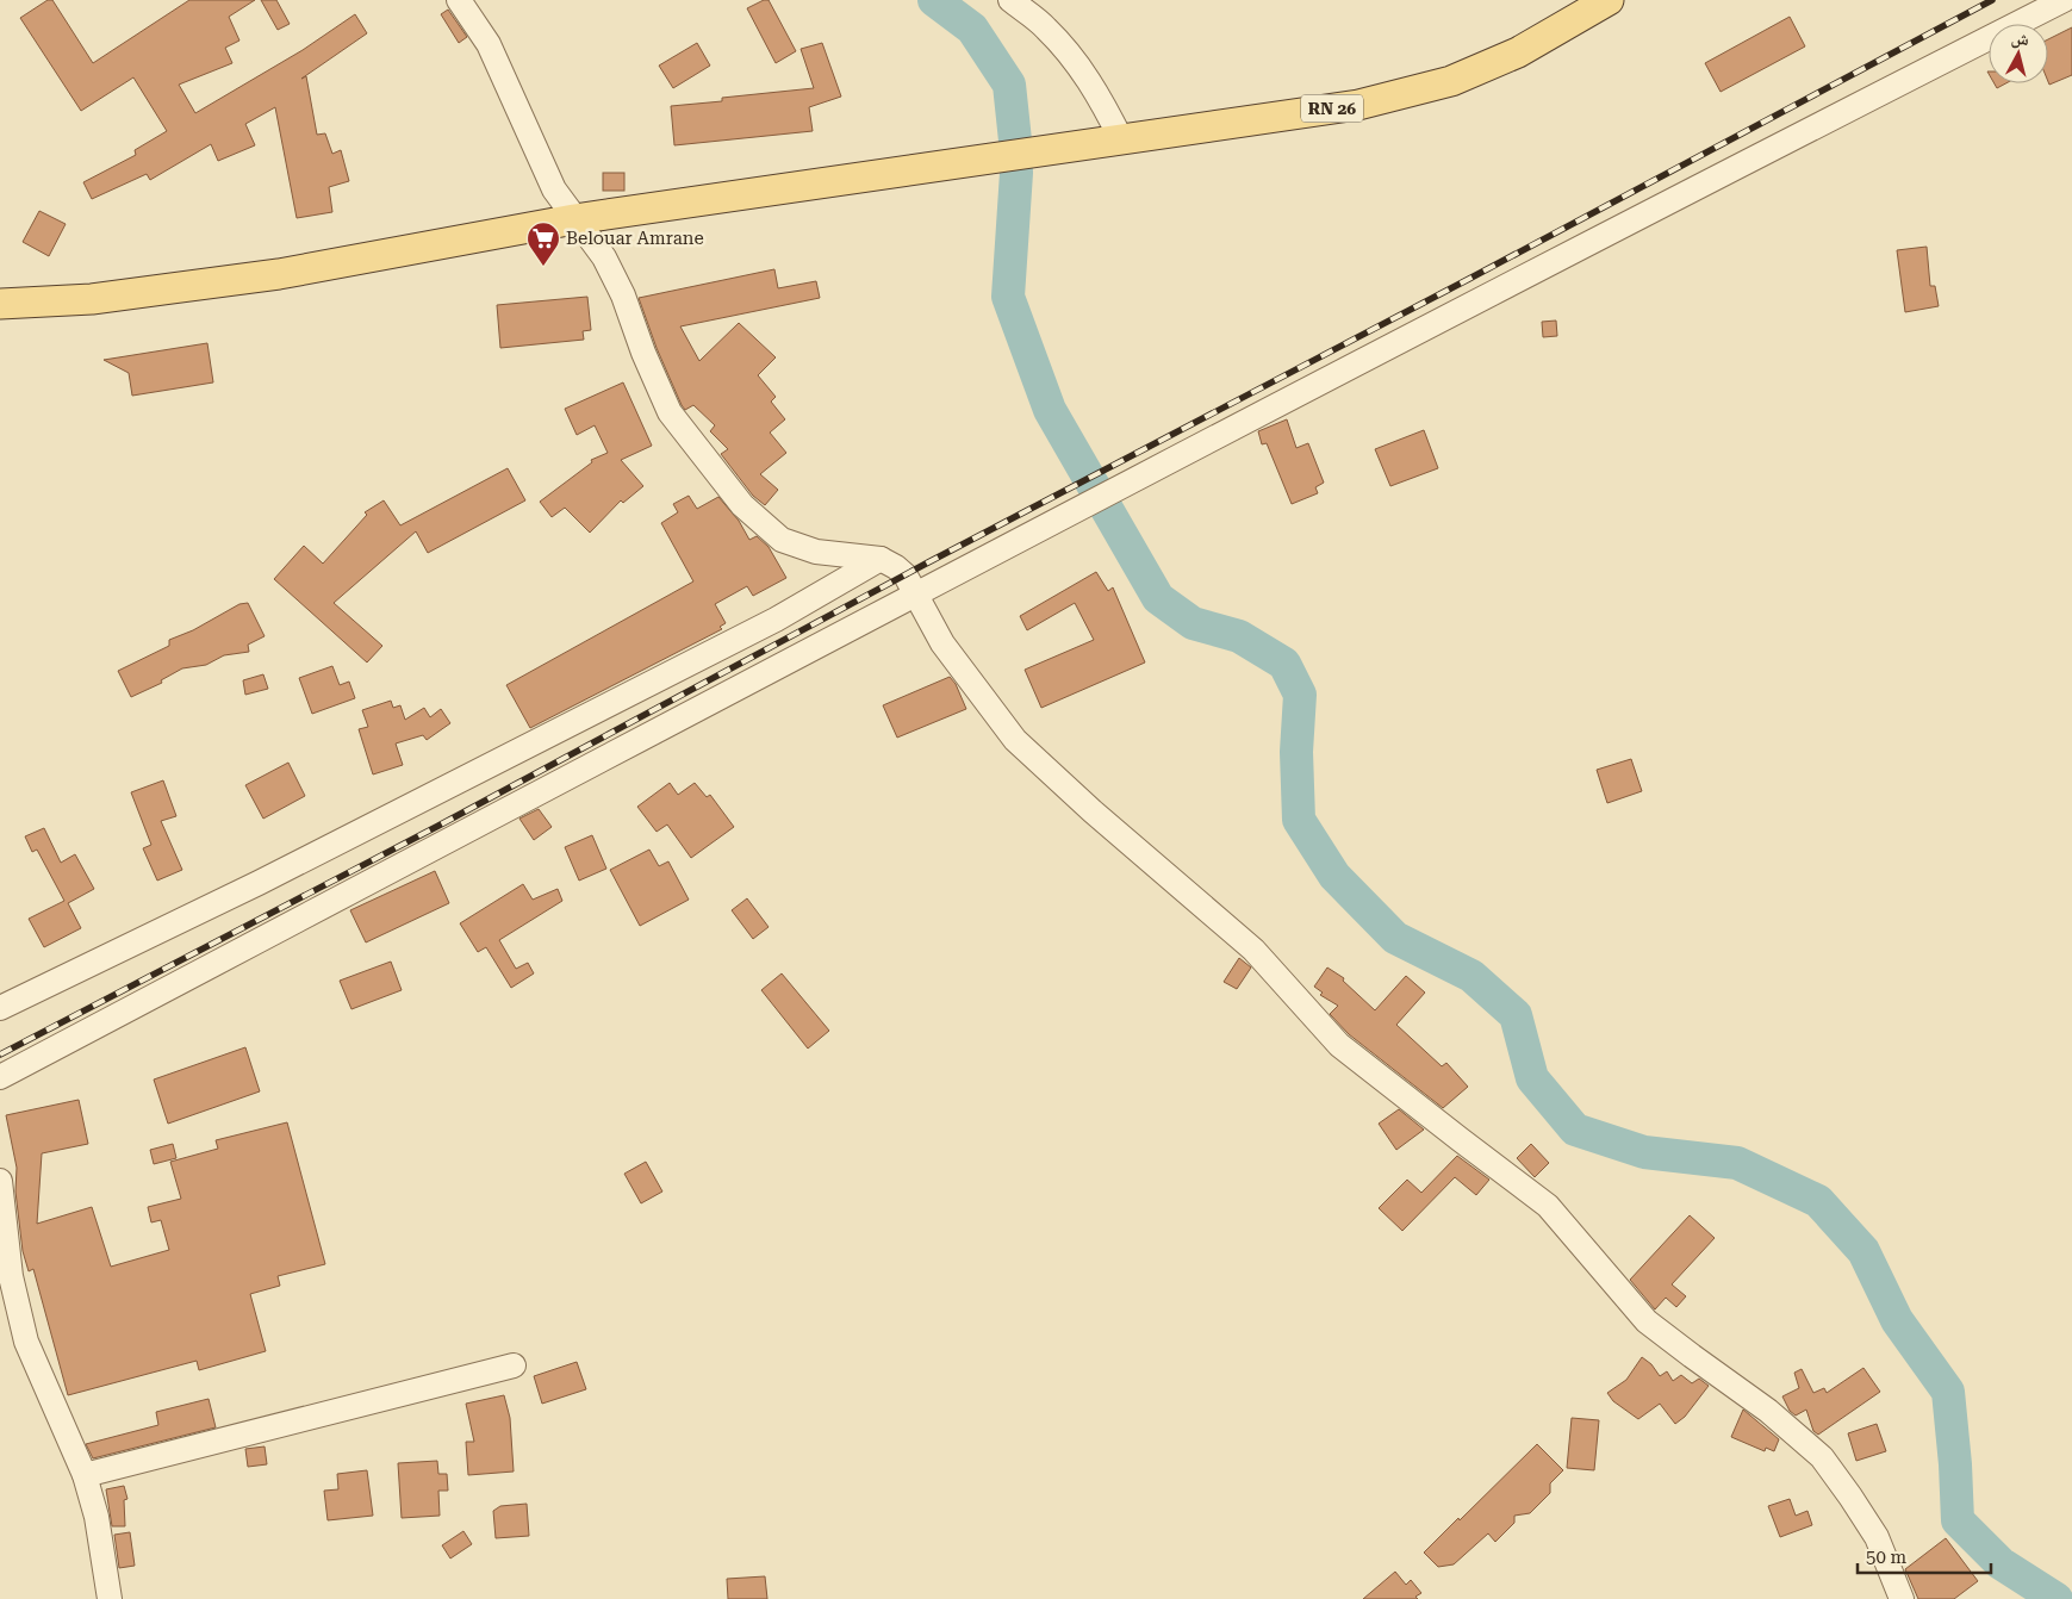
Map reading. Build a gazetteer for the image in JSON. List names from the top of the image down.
{
  "streets": {
    "main road": ["RN 26"]
  },
  "places": {
    "supermarket": ["Belouar Amrane"]
  },
  "scale_bar": "50 m",
  "north": "top"
}
